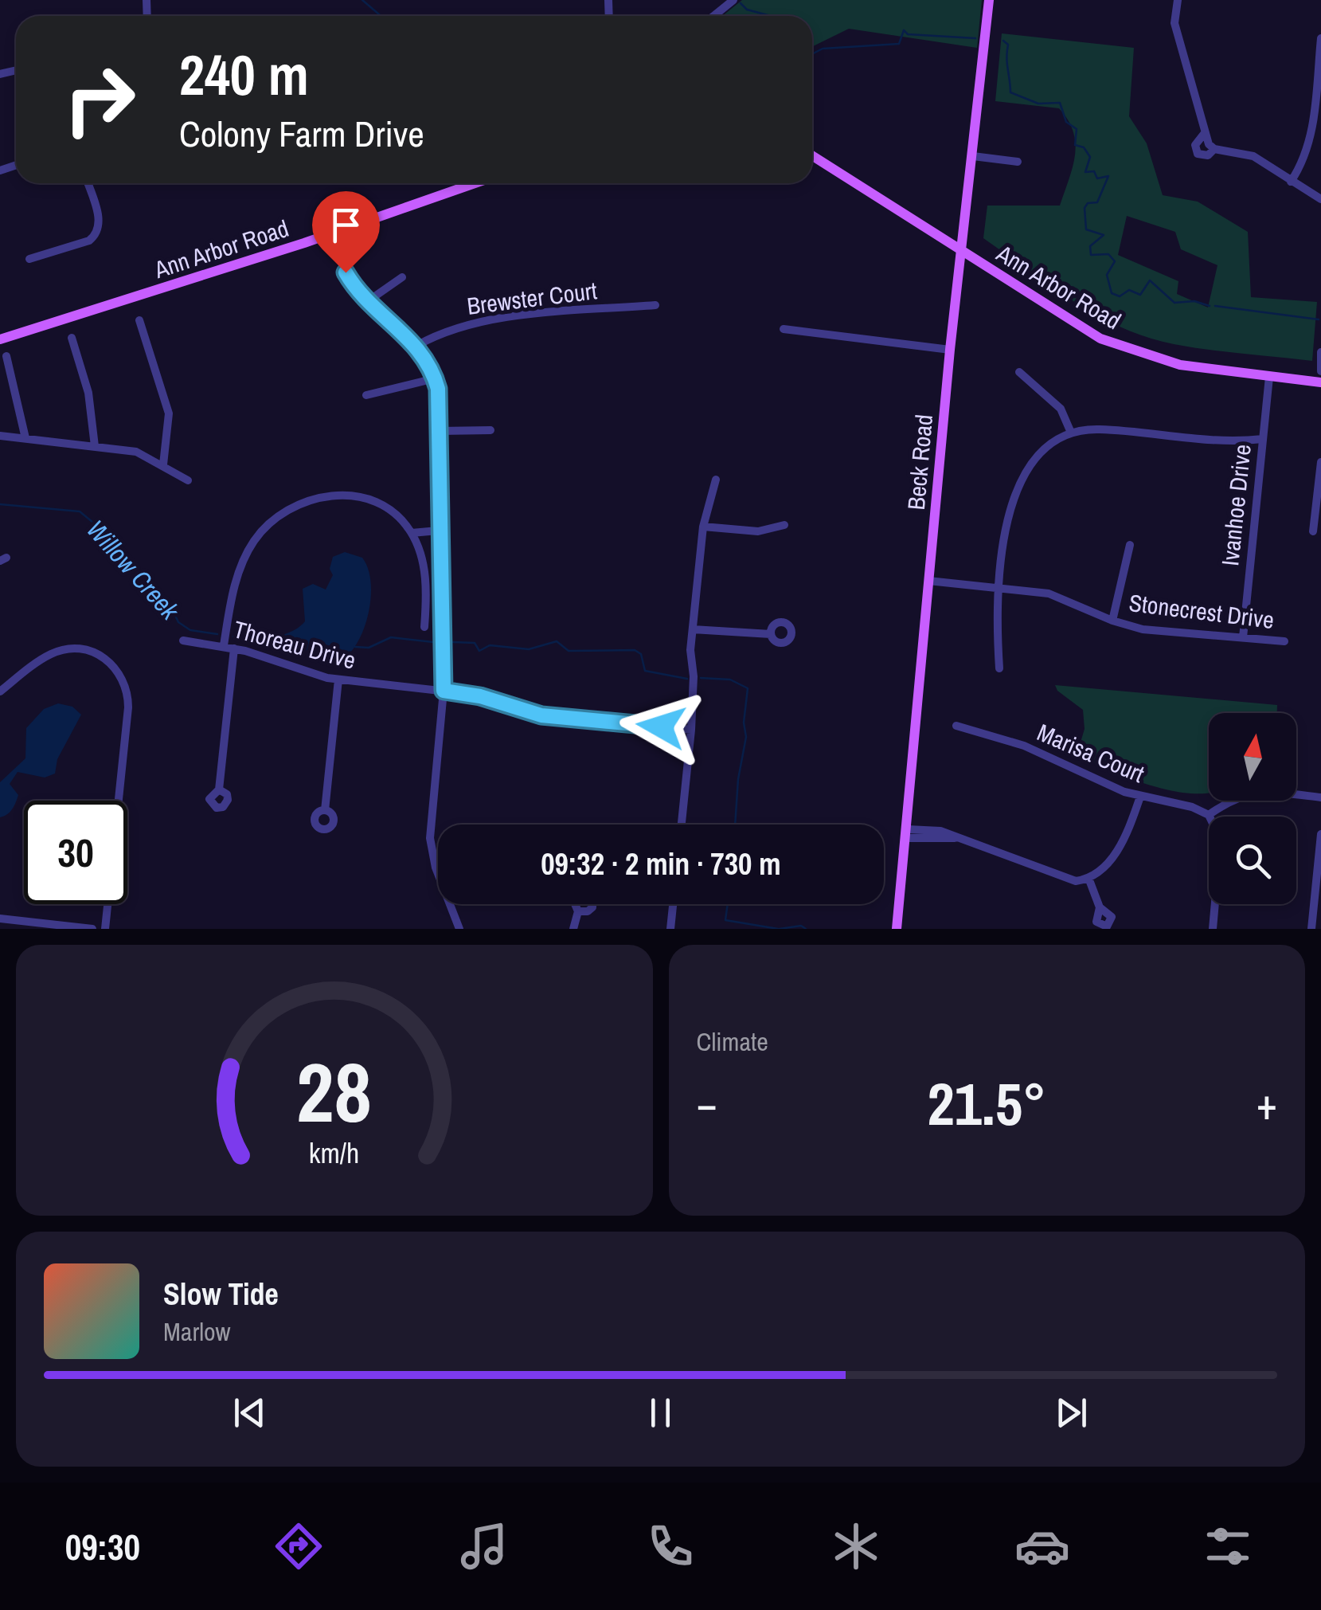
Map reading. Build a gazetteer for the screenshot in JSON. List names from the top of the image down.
{
  "streets": {
    "main road": ["Ann Arbor Road", "Beck Road"],
    "street": [
      "Brewster Court",
      "Ivanhoe Drive",
      "Stonecrest Drive",
      "Thoreau Drive",
      "Marisa Court"
    ]
  },
  "crossings": [
    ["Ann Arbor Road", "Beck Road"],
    ["Ann Arbor Road", "Ivanhoe Drive"],
    ["Beck Road", "Stonecrest Drive"],
    ["Ivanhoe Drive", "Stonecrest Drive"]
  ],
  "water": ["Willow Creek"],
  "north": "top",
  "page": {
    "turn": ["240 m", "Colony Farm Drive"],
    "limit": "30",
    "trip": "09:32 · 2 min · 730 m",
    "tile": "Climate",
    "heat": ["−", "21.5°", "+"],
    "song": ["Slow Tide", "Marlow"],
    "tabs": "09:30",
    "gauge": ["28", "km/h"]
  }
}
